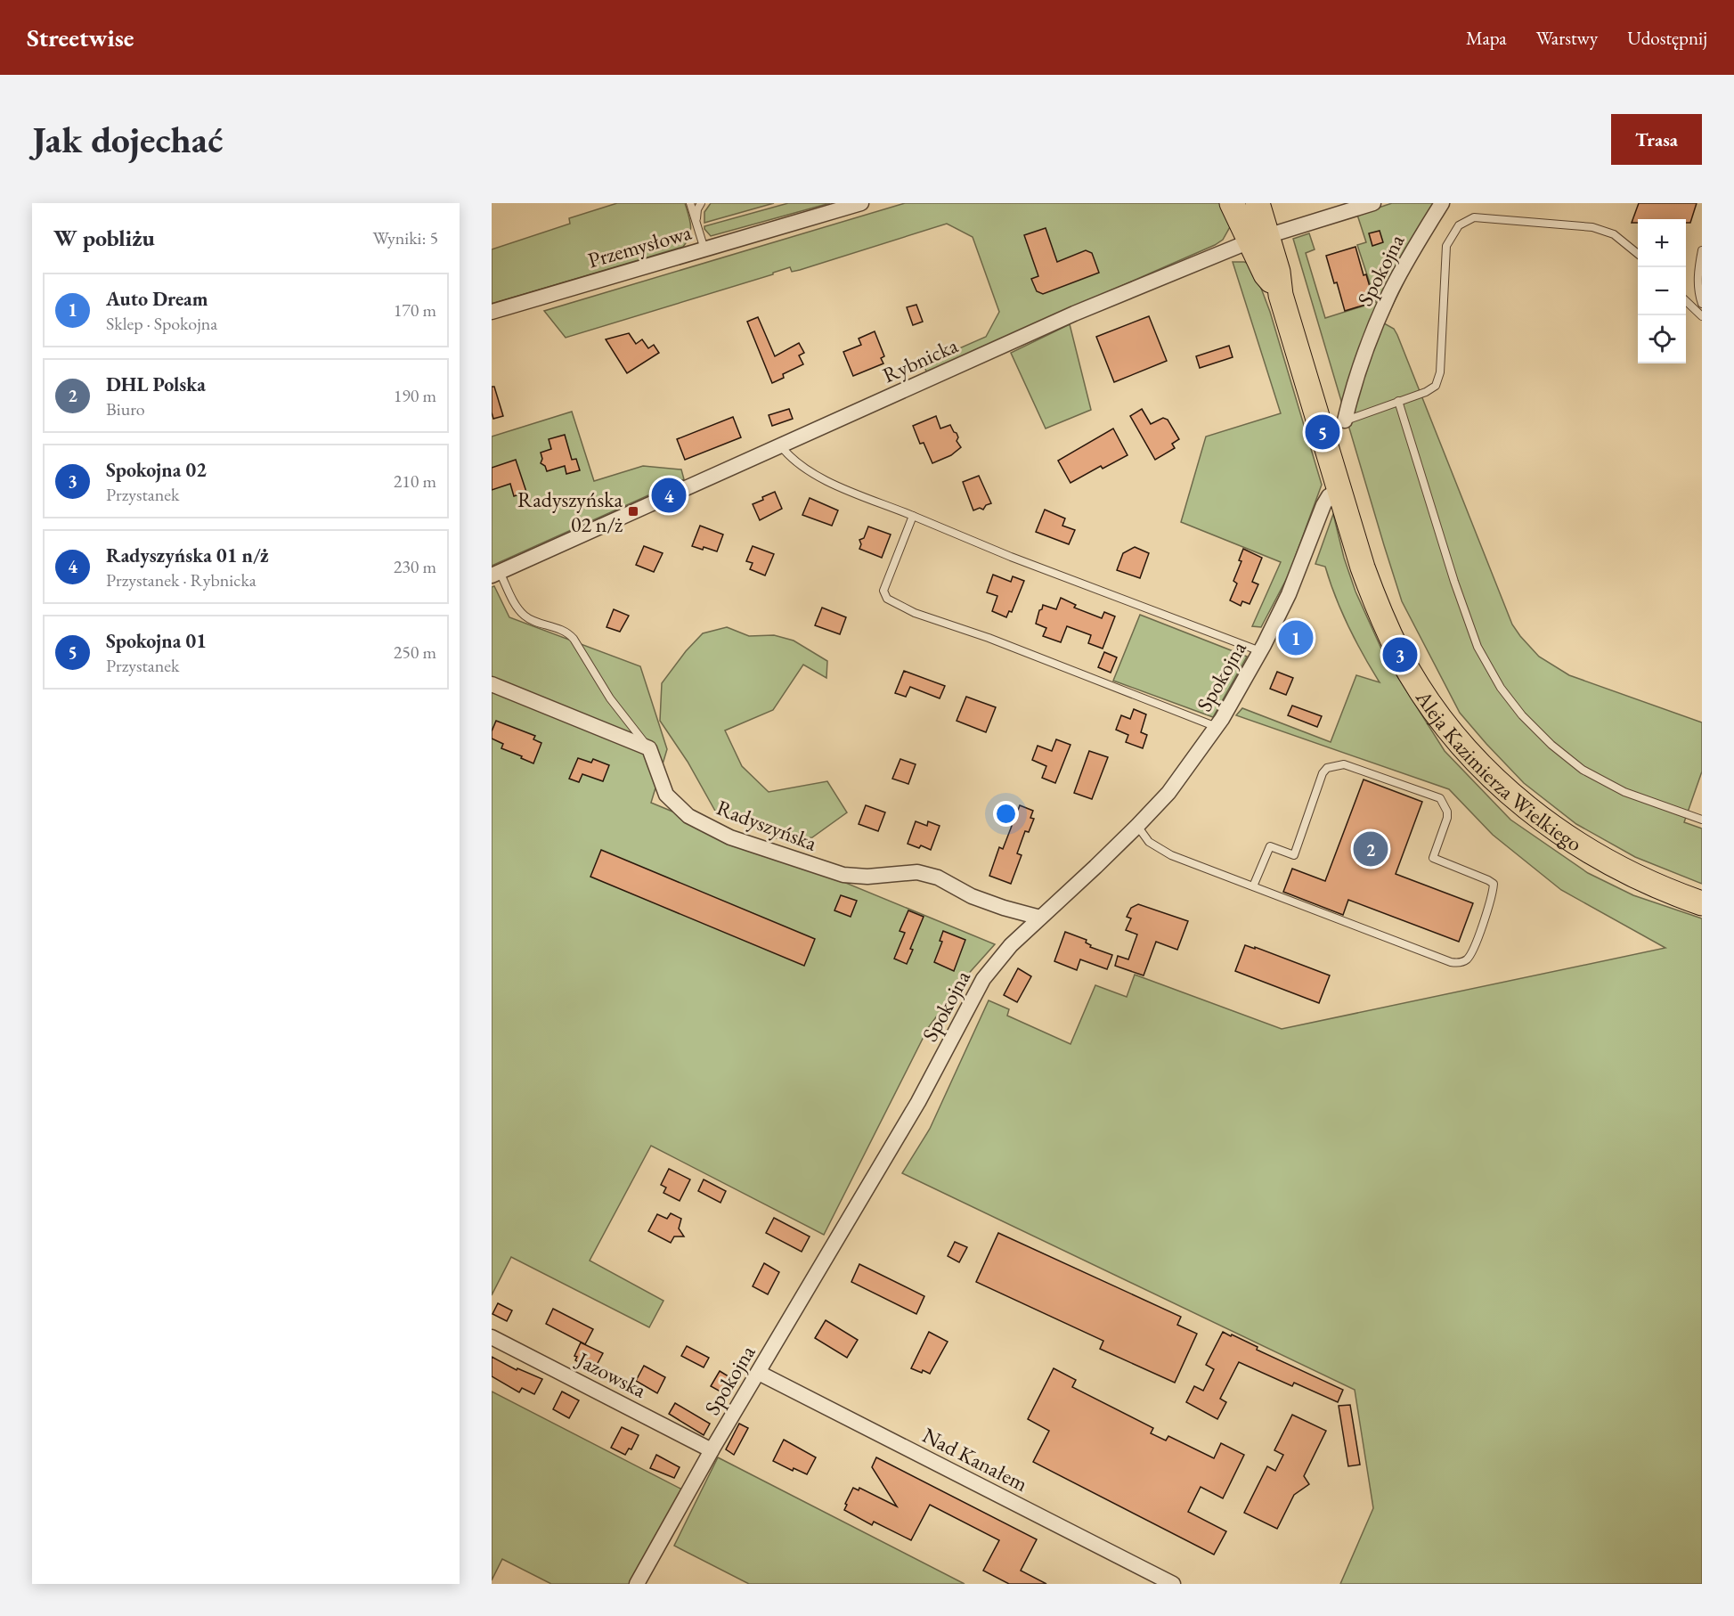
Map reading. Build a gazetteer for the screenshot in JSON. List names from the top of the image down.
{
  "streets": {
    "main road": ["Aleja Kazimierza Wielkiego"],
    "street": [
      "Przemysłowa",
      "Spokojna",
      "Rybnicka",
      "Radyszyńska",
      "Jazowska",
      "Nad Kanałem"
    ]
  },
  "crossings": [
    ["Spokojna", "Aleja Kazimierza Wielkiego"],
    ["Spokojna", "Radyszyńska"],
    ["Spokojna", "Jazowska"],
    ["Spokojna", "Nad Kanałem"],
    ["Rybnicka", "Aleja Kazimierza Wielkiego"]
  ],
  "places": {
    "transit": ["Radyszyńska 02 n/ż"]
  },
  "page": {
    "header": "Streetwise",
    "nav": ["Mapa", "Warstwy", "Udostępnij"],
    "buttons": "Trasa",
    "title": "Jak dojechać",
    "heading": ["W pobliżu", "Wyniki: 5"],
    "map_buttons": ["+", "−"],
    "list": [
      {
        "mark": "1",
        "name": "Auto Dream",
        "note": "Sklep · Spokojna",
        "value": "170 m"
      },
      {
        "mark": "2",
        "name": "DHL Polska",
        "note": "Biuro",
        "value": "190 m"
      },
      {
        "mark": "3",
        "name": "Spokojna 02",
        "note": "Przystanek",
        "value": "210 m"
      },
      {
        "mark": "4",
        "name": "Radyszyńska 01 n/ż",
        "note": "Przystanek · Rybnicka",
        "value": "230 m"
      },
      {
        "mark": "5",
        "name": "Spokojna 01",
        "note": "Przystanek",
        "value": "250 m"
      }
    ],
    "pins": [
      "5",
      "4",
      "1",
      "3",
      "2"
    ]
  }
}
